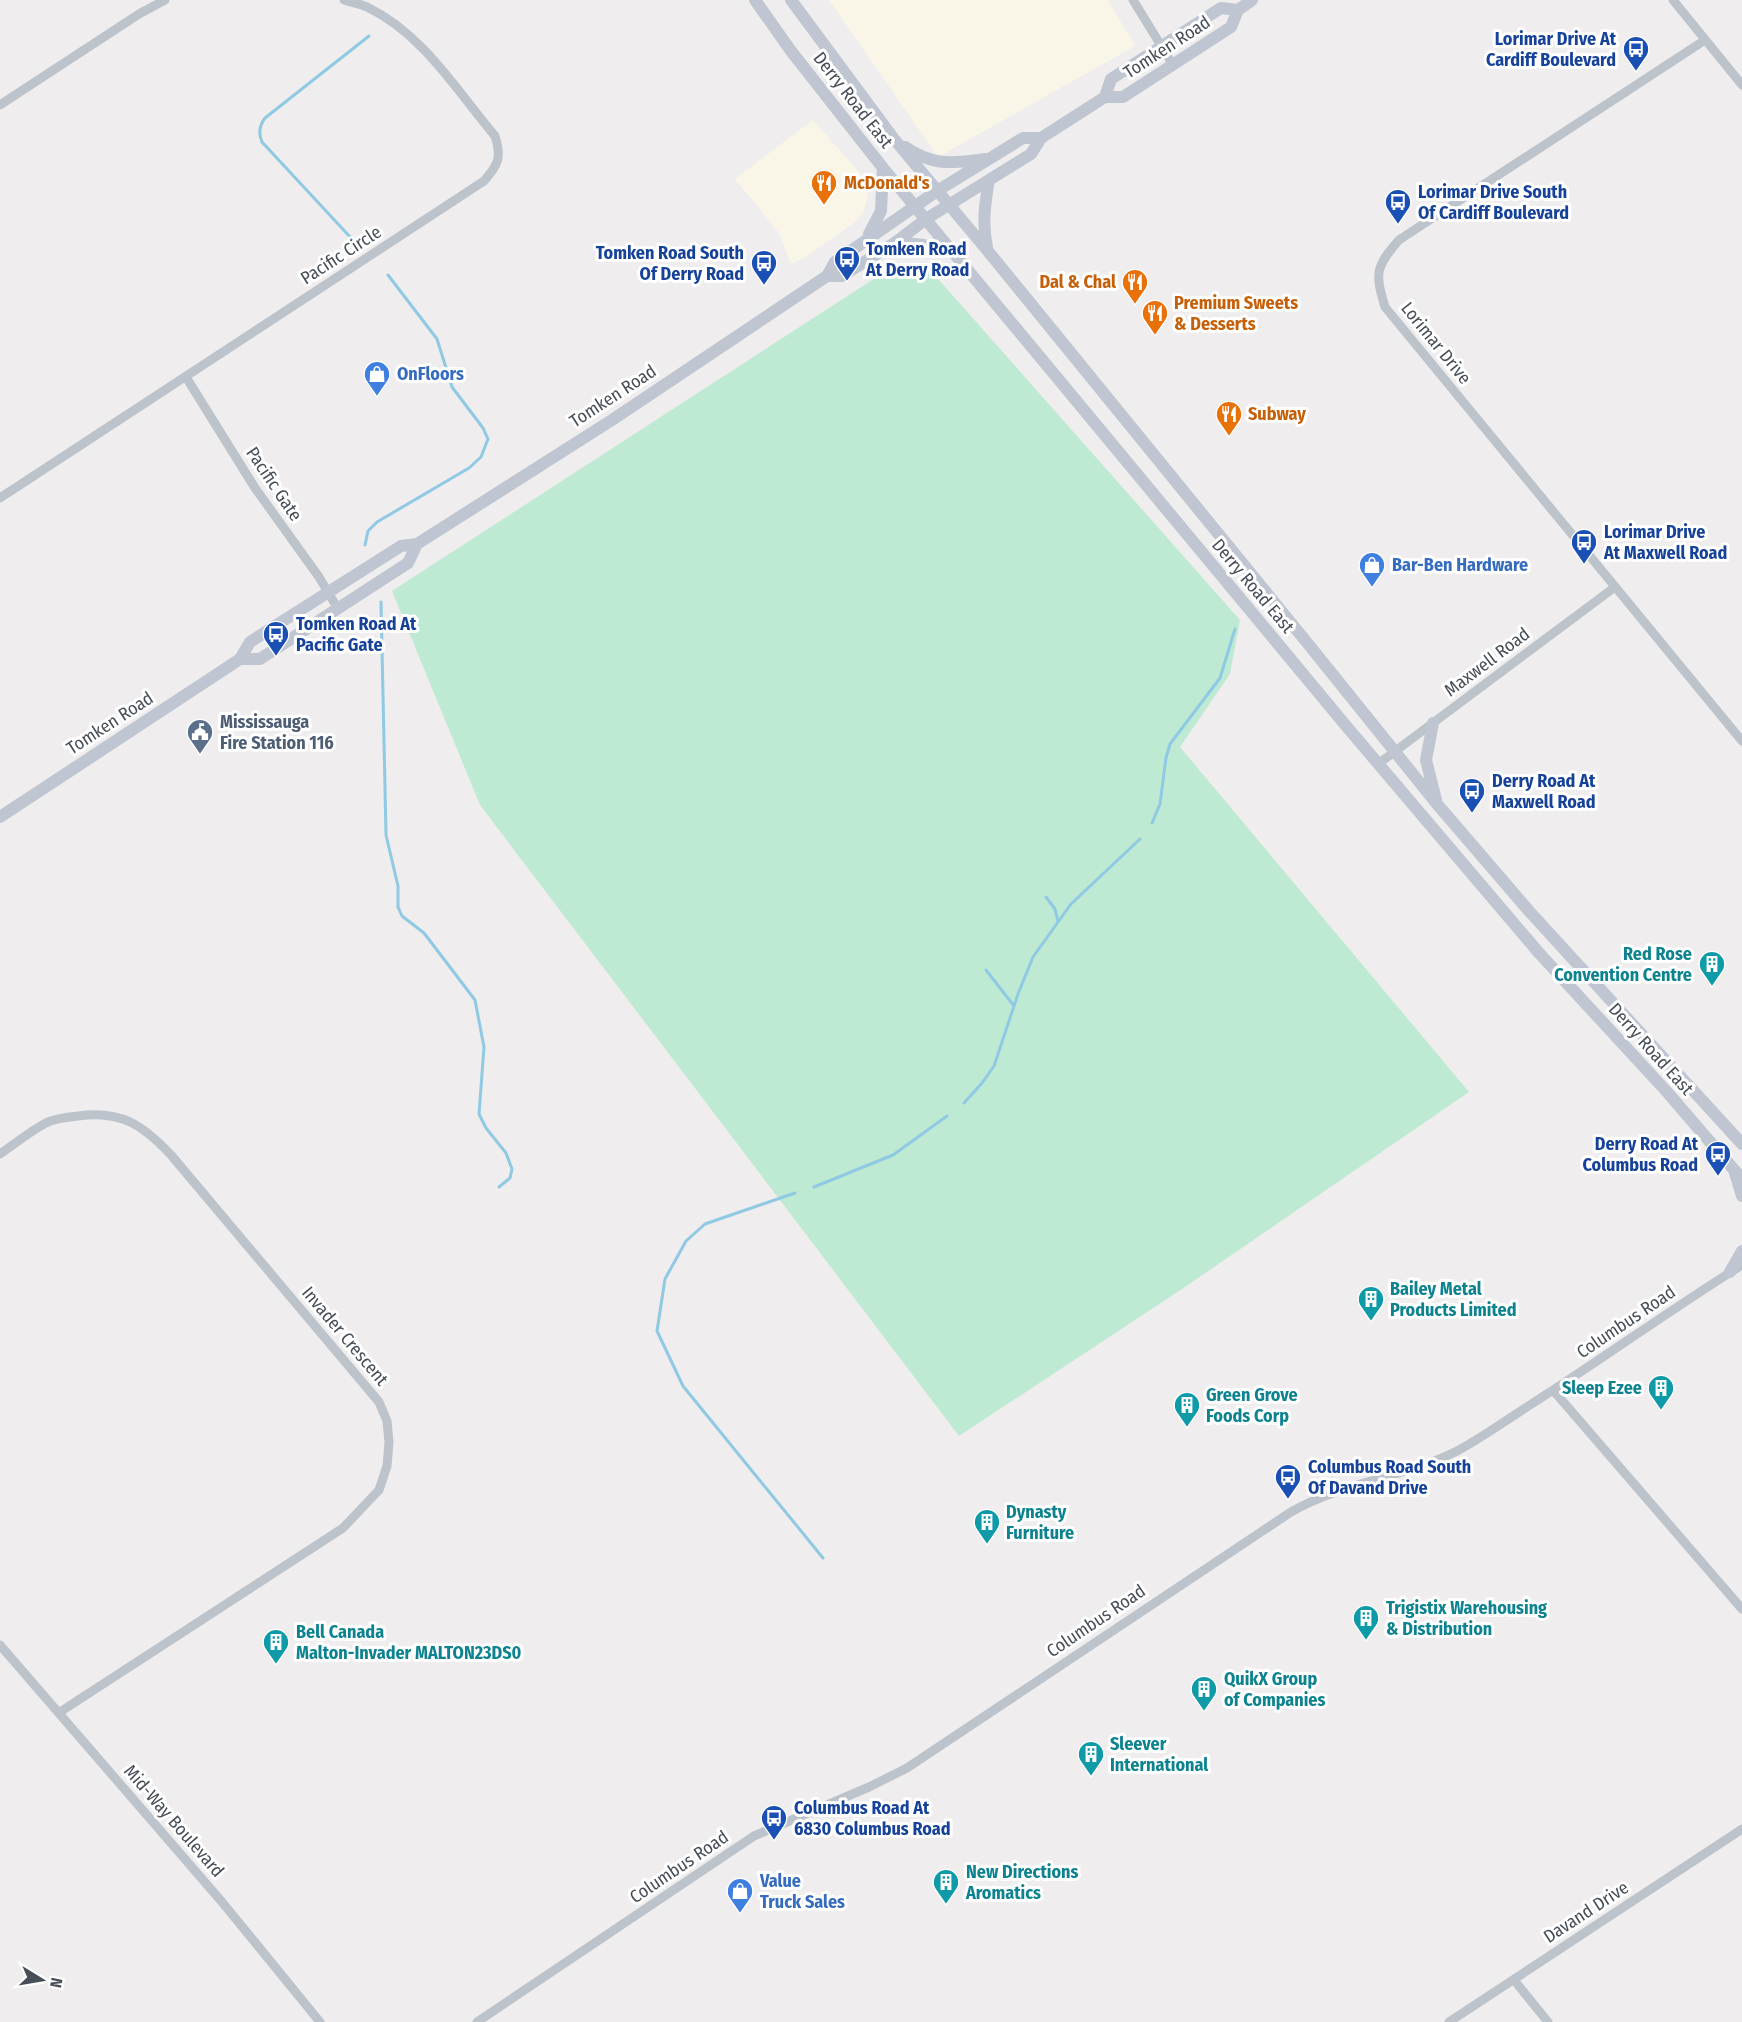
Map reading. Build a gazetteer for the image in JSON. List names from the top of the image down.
{
  "streets": {
    "main road": ["Tomken Road", "Derry Road East"],
    "street": [
      "Pacific Circle",
      "Lorimar Drive",
      "Pacific Gate",
      "Maxwell Road",
      "Columbus Road",
      "Invader Crescent",
      "Mid-Way Boulevard",
      "Davand Drive"
    ]
  },
  "crossings": [
    ["Tomken Road", "Derry Road East"],
    ["Tomken Road", "Pacific Gate"],
    ["Derry Road East", "Maxwell Road"],
    ["Pacific Circle", "Pacific Gate"],
    ["Lorimar Drive", "Maxwell Road"],
    ["Invader Crescent", "Mid-Way Boulevard"]
  ],
  "places": {
    "bus stop": [
      "Lorimar Drive At Cardiff Boulevard",
      "Lorimar Drive South Of Cardiff Boulevard",
      "Tomken Road At Derry Road",
      "Tomken Road South Of Derry Road",
      "Lorimar Drive At Maxwell Road",
      "Tomken Road At Pacific Gate",
      "Derry Road At Maxwell Road",
      "Derry Road At Columbus Road",
      "Columbus Road South Of Davand Drive",
      "Columbus Road At 6830 Columbus Road"
    ],
    "restaurant": [
      "McDonald's",
      "Dal & Chal",
      "Premium Sweets & Desserts",
      "Subway"
    ],
    "shop": ["OnFloors", "Bar-Ben Hardware", "Value Truck Sales"],
    "public building": ["Mississauga Fire Station 116"],
    "building": [
      "Red Rose Convention Centre",
      "Bailey Metal Products Limited",
      "Sleep Ezee",
      "Green Grove Foods Corp",
      "Dynasty Furniture",
      "Trigistix Warehousing & Distribution",
      "Bell Canada Malton-Invader MALTON23DS0",
      "QuikX Group of Companies",
      "Sleever International",
      "New Directions Aromatics"
    ]
  },
  "north": "right"
}
